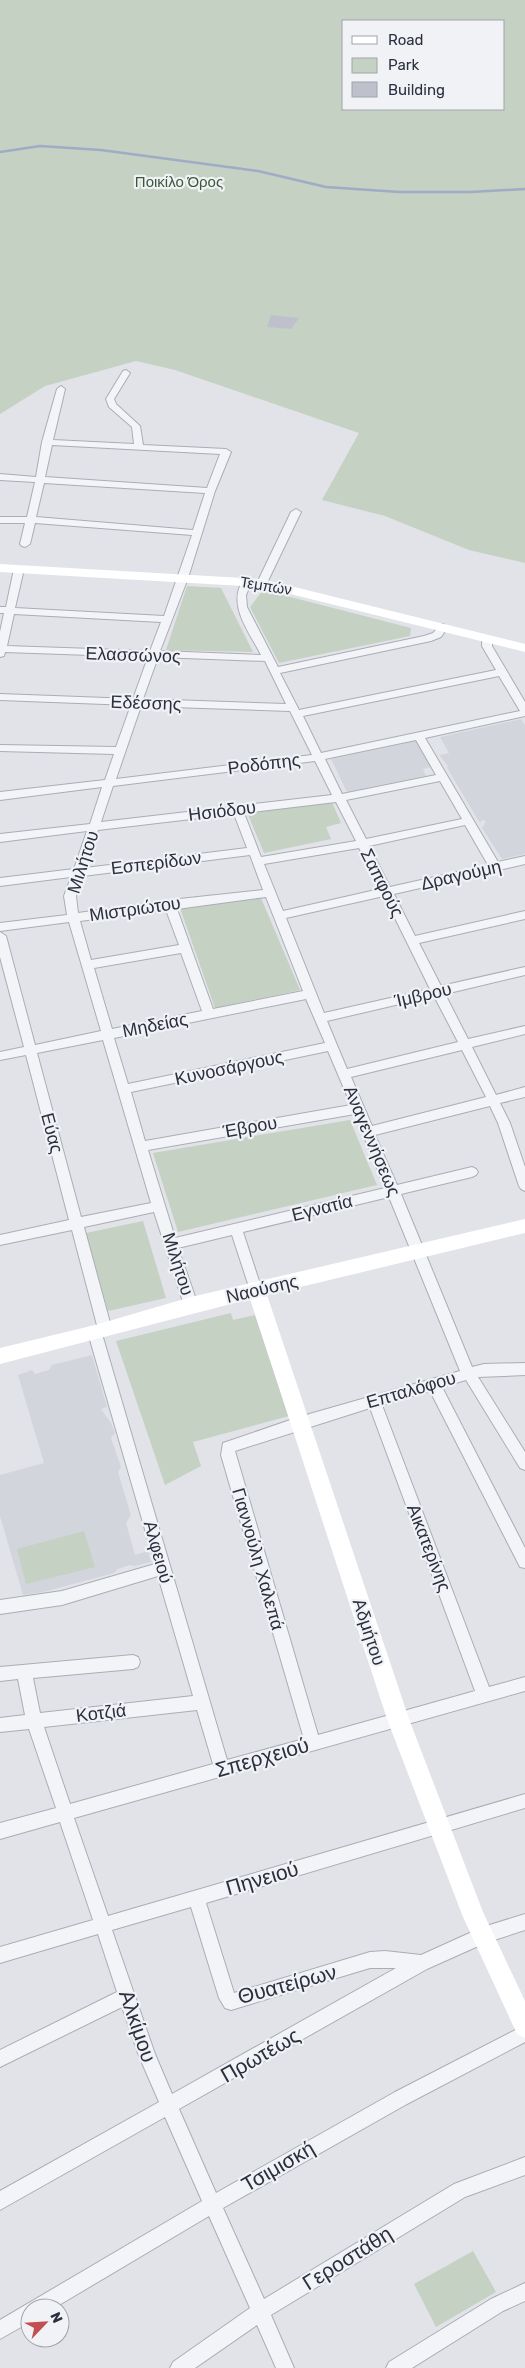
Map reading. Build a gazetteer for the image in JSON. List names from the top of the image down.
{
  "streets": {
    "street": [
      "Τεμπών",
      "Ελασσώνος",
      "Εδέσσης",
      "Ροδόπης",
      "Ησιόδου",
      "Μιλήτου",
      "Εσπερίδων",
      "Δραγούμη",
      "Σαπφούς",
      "Μιστριώτου",
      "Ίμβρου",
      "Μηδείας",
      "Κυνοσάργους",
      "Έβρου",
      "Εύας",
      "Αναγεννήσεως",
      "Εγνατία",
      "Ναούσης",
      "Επταλόφου",
      "Αικατερίνης",
      "Αλφειού",
      "Γιαννούλη Χαλεπά",
      "Αδμήτου",
      "Κοτζιά",
      "Σπερχειού",
      "Πηνειού",
      "Θυατείρων",
      "Αλκίμου",
      "Πρωτέως",
      "Τσιμισκή",
      "Γεροστάθη"
    ]
  },
  "crossings": [
    ["Τεμπών", "Μιλήτου"],
    ["Τεμπών", "Σαπφούς"],
    ["Ελασσώνος", "Μιλήτου"],
    ["Ελασσώνος", "Σαπφούς"],
    ["Εδέσσης", "Μιλήτου"],
    ["Εδέσσης", "Σαπφούς"],
    ["Ροδόπης", "Μιλήτου"],
    ["Ροδόπης", "Σαπφούς"],
    ["Ησιόδου", "Μιλήτου"],
    ["Ησιόδου", "Σαπφούς"],
    ["Ησιόδου", "Αναγεννήσεως"],
    ["Μιλήτου", "Εσπερίδων"],
    ["Μιλήτου", "Μιστριώτου"],
    ["Μιλήτου", "Μηδείας"],
    ["Μιλήτου", "Κυνοσάργους"],
    ["Μιλήτου", "Έβρου"],
    ["Μιλήτου", "Εγνατία"],
    ["Μιλήτου", "Ναούσης"],
    ["Εσπερίδων", "Σαπφούς"],
    ["Εσπερίδων", "Αναγεννήσεως"],
    ["Δραγούμη", "Σαπφούς"],
    ["Δραγούμη", "Αναγεννήσεως"],
    ["Σαπφούς", "Ίμβρου"],
    ["Μιστριώτου", "Αναγεννήσεως"],
    ["Ίμβρου", "Αναγεννήσεως"],
    ["Μηδείας", "Εύας"],
    ["Μηδείας", "Αναγεννήσεως"],
    ["Κυνοσάργους", "Αναγεννήσεως"],
    ["Έβρου", "Αναγεννήσεως"],
    ["Εύας", "Ναούσης"],
    ["Εύας", "Αλφειού"],
    ["Αναγεννήσεως", "Εγνατία"],
    ["Αναγεννήσεως", "Ναούσης"],
    ["Αναγεννήσεως", "Επταλόφου"],
    ["Εγνατία", "Αδμήτου"],
    ["Ναούσης", "Αλφειού"],
    ["Ναούσης", "Αδμήτου"],
    ["Επταλόφου", "Αικατερίνης"],
    ["Επταλόφου", "Γιαννούλη Χαλεπά"],
    ["Επταλόφου", "Αδμήτου"],
    ["Αικατερίνης", "Σπερχειού"],
    ["Αλφειού", "Κοτζιά"],
    ["Αλφειού", "Σπερχειού"],
    ["Γιαννούλη Χαλεπά", "Αδμήτου"],
    ["Γιαννούλη Χαλεπά", "Σπερχειού"],
    ["Αδμήτου", "Σπερχειού"],
    ["Αδμήτου", "Πηνειού"],
    ["Αδμήτου", "Πρωτέως"],
    ["Κοτζιά", "Αλκίμου"],
    ["Σπερχειού", "Αλκίμου"],
    ["Πηνειού", "Θυατείρων"],
    ["Πηνειού", "Αλκίμου"],
    ["Θυατείρων", "Πρωτέως"],
    ["Αλκίμου", "Πρωτέως"],
    ["Αλκίμου", "Τσιμισκή"],
    ["Αλκίμου", "Γεροστάθη"]
  ],
  "parks": ["Ποικίλο Όρος"],
  "legend": ["Road", "Park", "Building"],
  "north": "top right"
}
